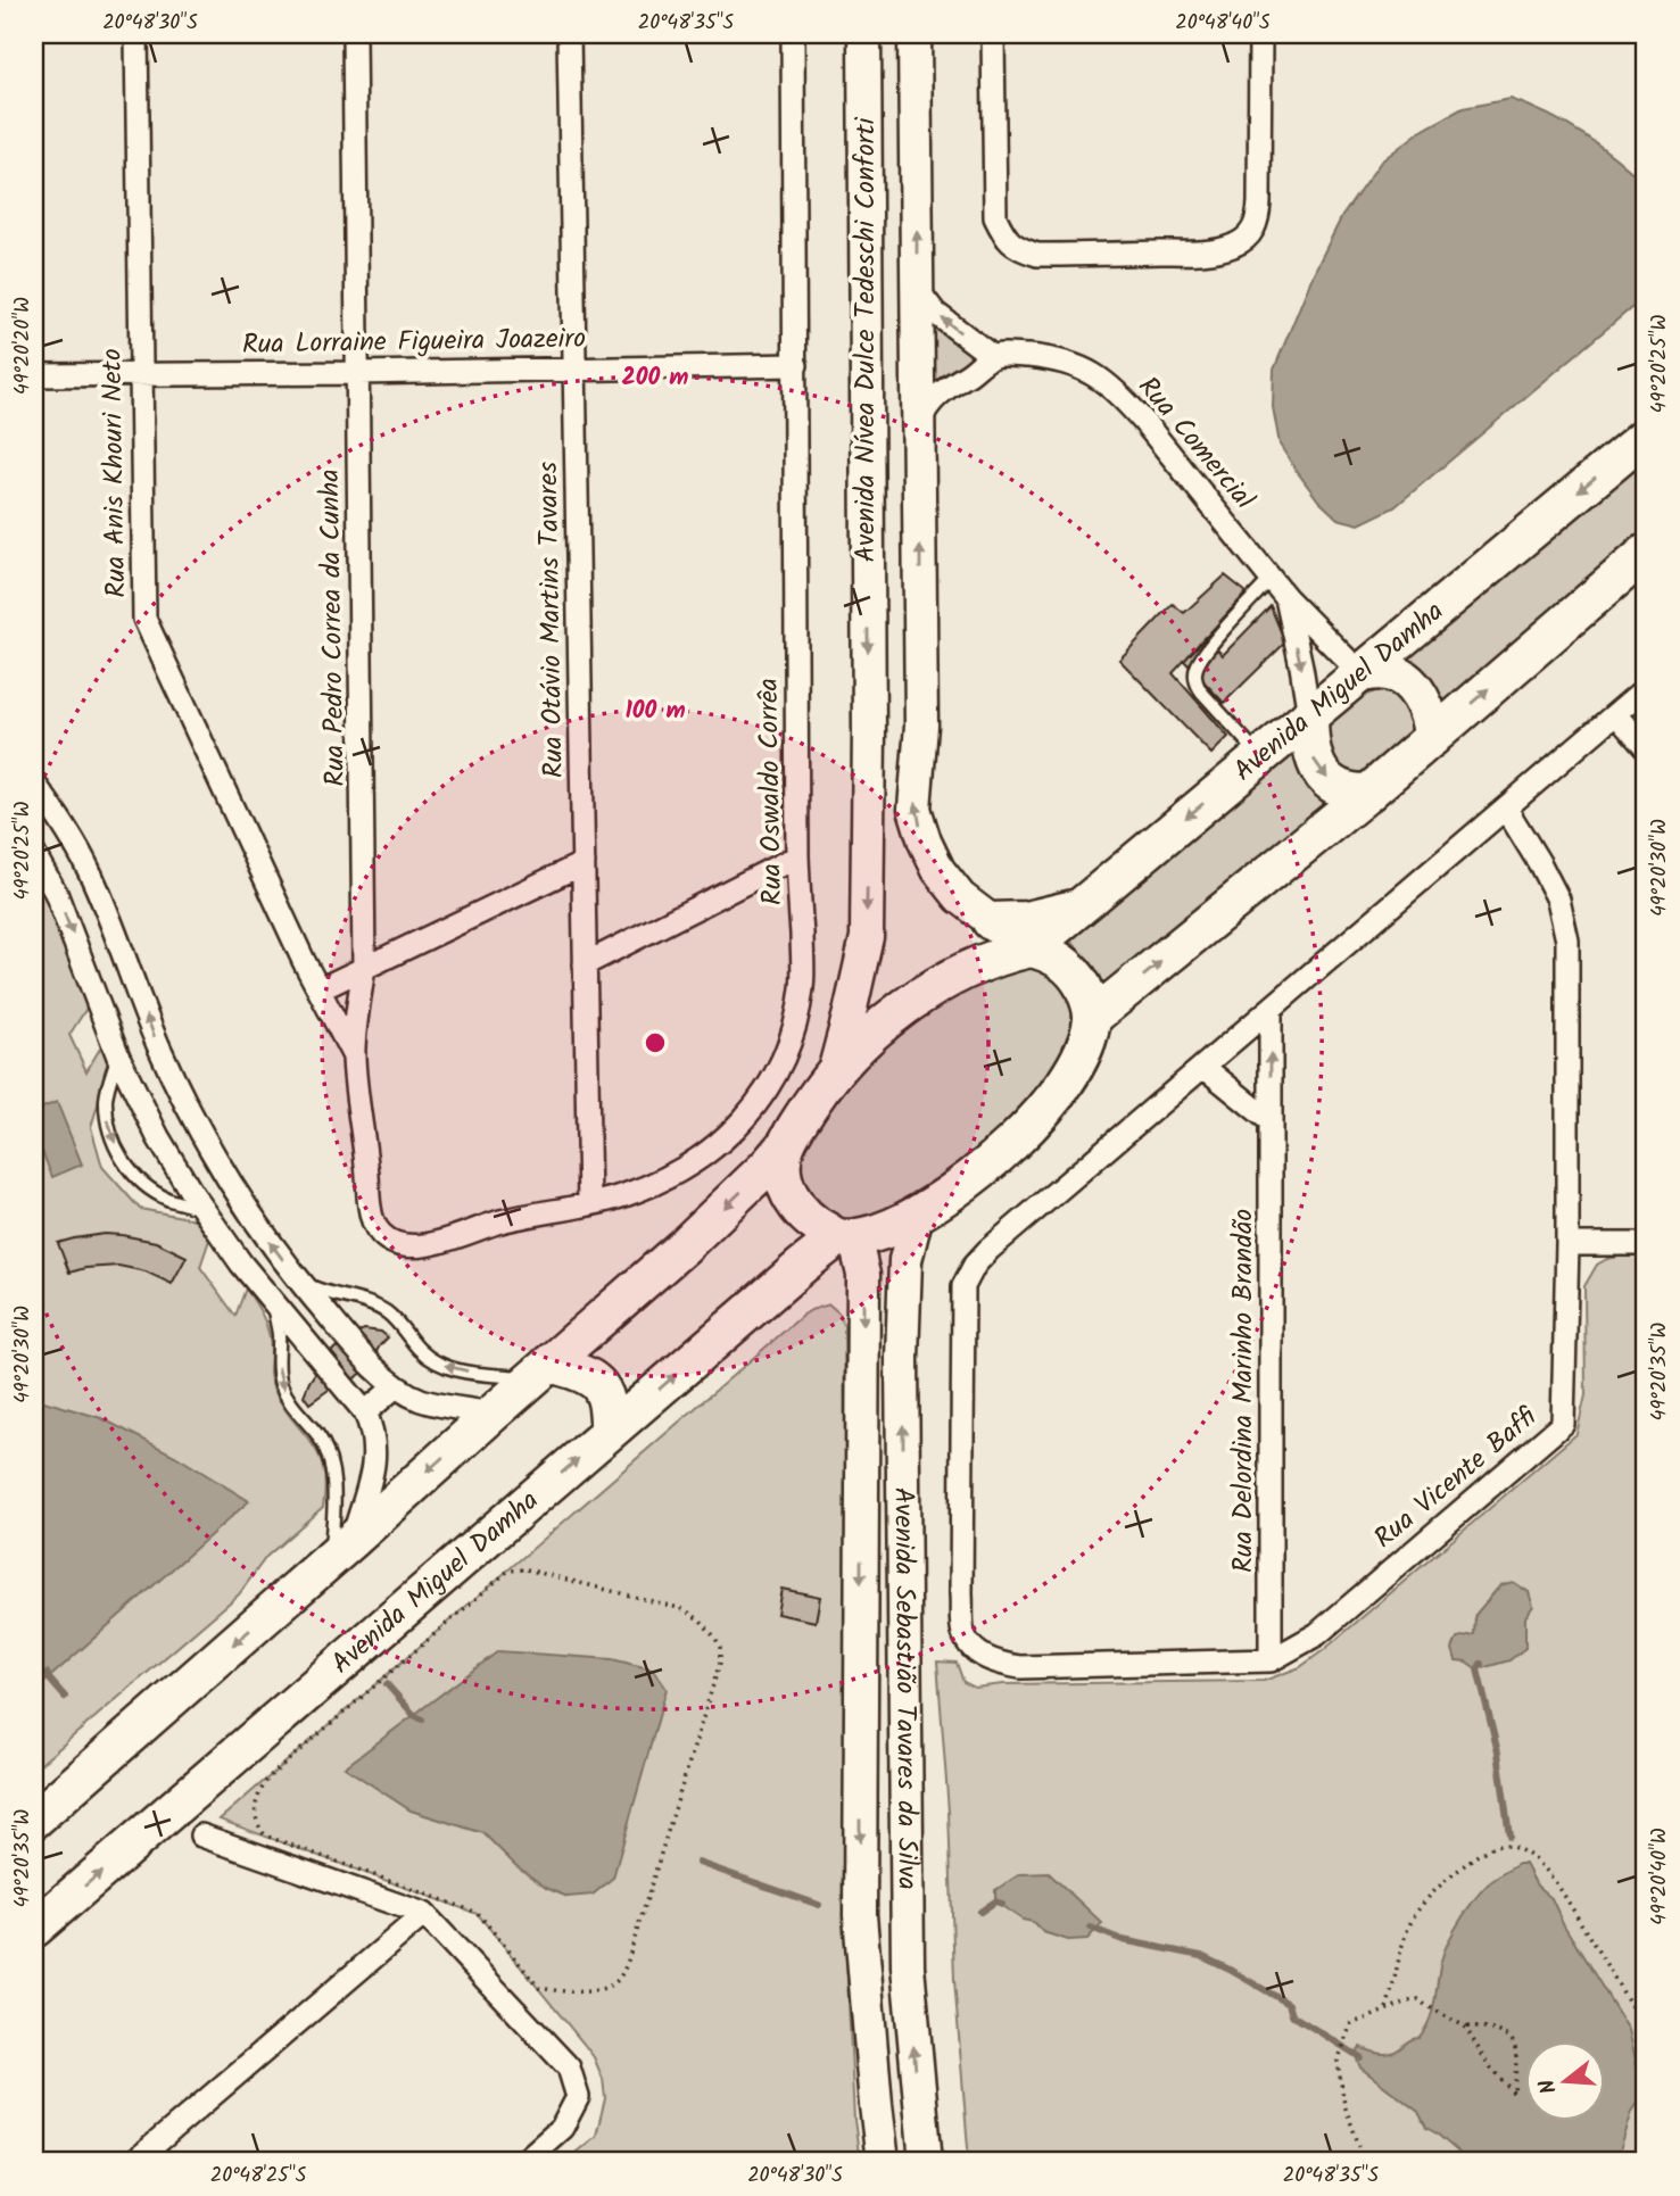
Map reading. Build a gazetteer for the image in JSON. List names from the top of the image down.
{
  "streets": {
    "main road": ["Avenida Nívea Dulce Tedeschi Conforti", "Avenida Miguel Damha", "Avenida Sebastião Tavares da Silva"],
    "street": [
      "Rua Lorraine Figueira Joazeiro",
      "Rua Comercial",
      "Rua Anis Khouri Neto",
      "Rua Otávio Martins Tavares",
      "Rua Pedro Correa da Cunha",
      "Rua Oswaldo Corrêa",
      "Rua Delordina Marinho Brandão",
      "Rua Vicente Baffi"
    ]
  },
  "crossings": [
    ["Avenida Nívea Dulce Tedeschi Conforti", "Avenida Miguel Damha"],
    ["Rua Lorraine Figueira Joazeiro", "Rua Anis Khouri Neto"],
    ["Rua Lorraine Figueira Joazeiro", "Rua Otávio Martins Tavares"],
    ["Rua Lorraine Figueira Joazeiro", "Rua Pedro Correa da Cunha"],
    ["Rua Lorraine Figueira Joazeiro", "Rua Oswaldo Corrêa"],
    ["Rua Comercial", "Avenida Miguel Damha"],
    ["Rua Anis Khouri Neto", "Rua Pedro Correa da Cunha"],
    ["Rua Otávio Martins Tavares", "Rua Oswaldo Corrêa"],
    ["Rua Pedro Correa da Cunha", "Rua Oswaldo Corrêa"],
    ["Avenida Miguel Damha", "Avenida Sebastião Tavares da Silva"],
    ["Rua Delordina Marinho Brandão", "Rua Vicente Baffi"]
  ],
  "north": "left",
  "coordinates": [
    "20°48'30\"S",
    "20°48'35\"S",
    "20°48'40\"S",
    "49°20'20\"W",
    "49°20'25\"W",
    "49°20'30\"W",
    "49°20'35\"W",
    "49°20'40\"W",
    "20°48'25\"S"
  ],
  "rings": ["200 m", "100 m"]
}
